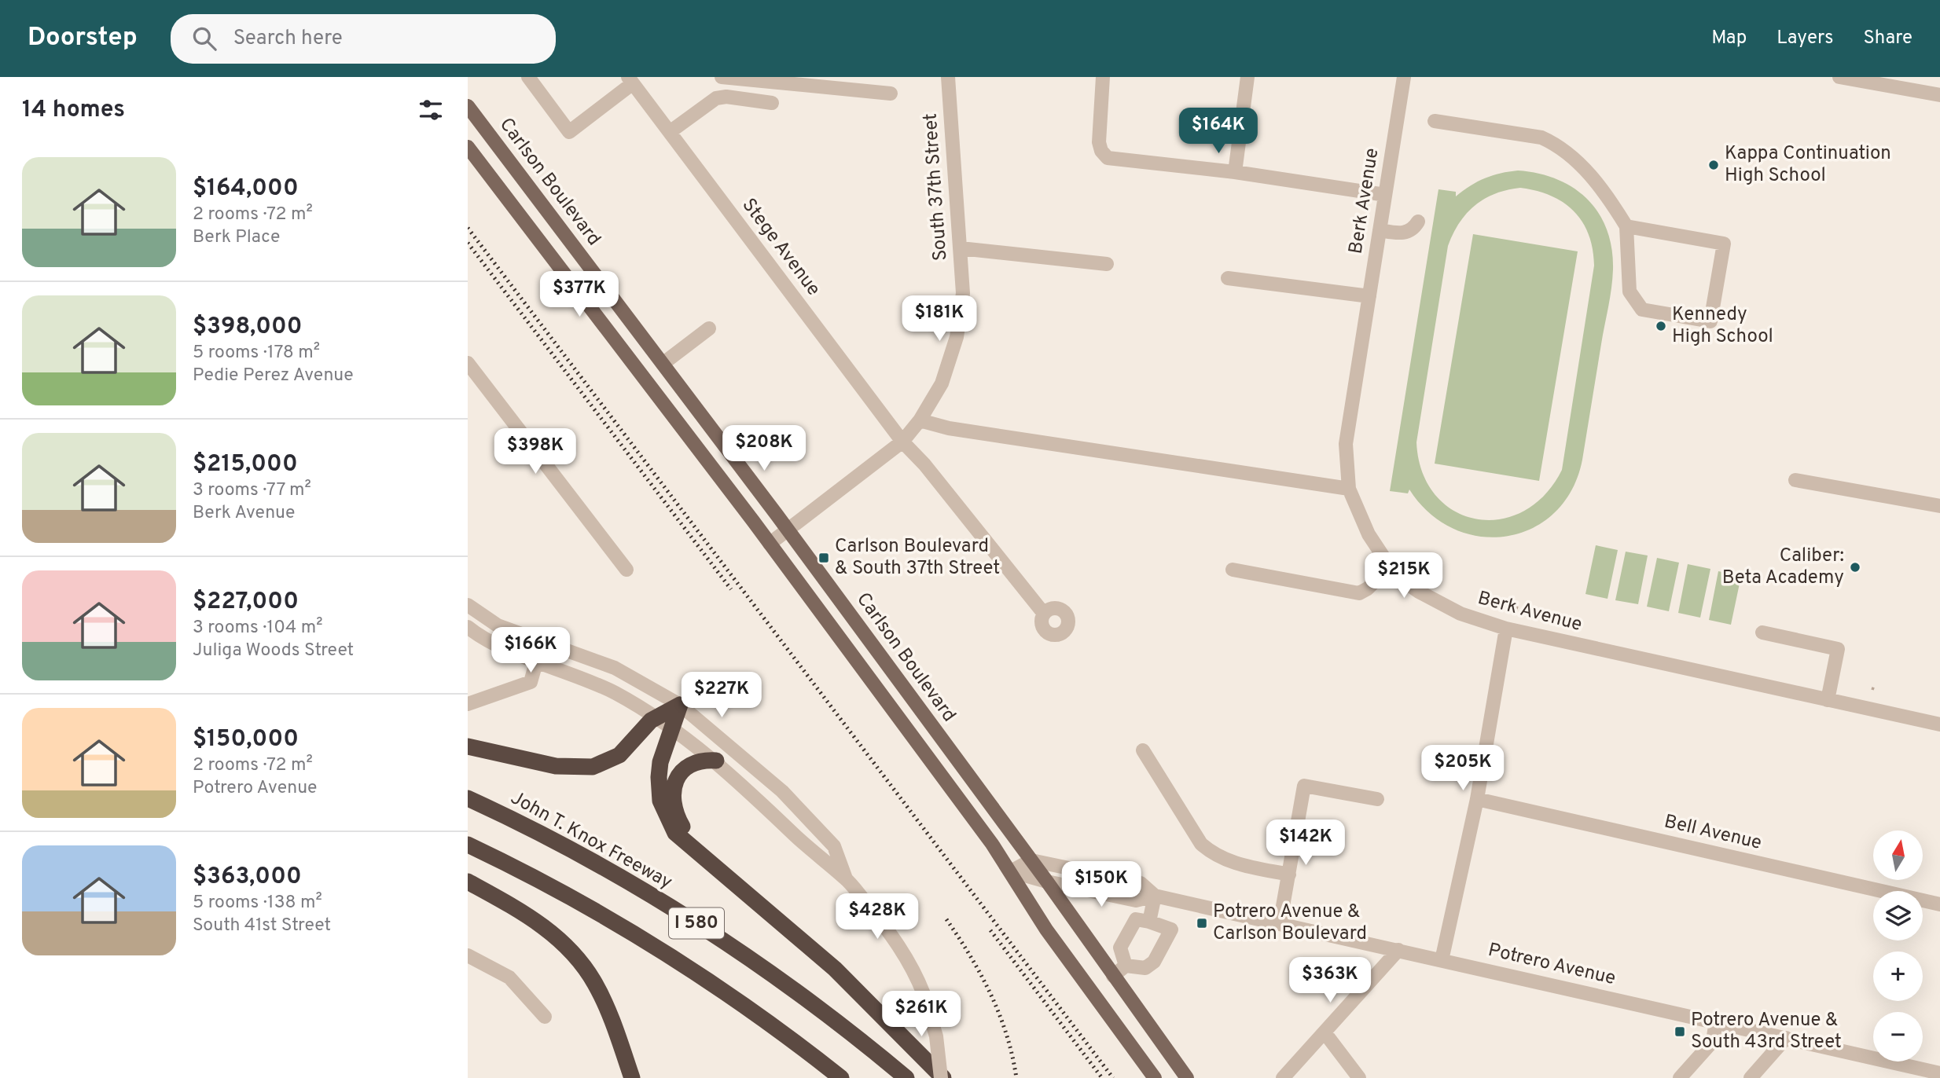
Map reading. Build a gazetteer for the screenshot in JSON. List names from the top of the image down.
{
  "streets": {
    "highway": ["John T. Knox Freeway", "I 580"],
    "main road": ["Carlson Boulevard"],
    "street": [
      "South 37th Street",
      "Berk Avenue",
      "Stege Avenue",
      "Bell Avenue",
      "Potrero Avenue"
    ]
  },
  "crossings": [
    ["Carlson Boulevard", "South 37th Street"],
    ["Carlson Boulevard", "Potrero Avenue"],
    ["South 37th Street", "Stege Avenue"]
  ],
  "places": {
    "other": ["Kappa Continuation High School", "Kennedy High School", "Caliber: Beta Academy"],
    "transit": ["Carlson Boulevard & South 37th Street", "Potrero Avenue & Carlson Boulevard", "Potrero Avenue & South 43rd Street"]
  },
  "north": "top",
  "page": {
    "header": "Doorstep",
    "search": "Search here",
    "nav": ["Map", "Layers", "Share"],
    "heading": "14 homes",
    "price": [
      "$164K",
      "$377K",
      "$181K",
      "$208K",
      "$398K",
      "$215K",
      "$166K",
      "$227K",
      "$205K",
      "$142K",
      "$150K",
      "$428K",
      "$363K",
      "$261K"
    ],
    "list": [
      {
        "name": "$164,000",
        "note": "2 rooms · 72 m² · Berk Place"
      },
      {
        "name": "$398,000",
        "note": "5 rooms · 178 m² · Pedie Perez Avenue"
      },
      {
        "name": "$215,000",
        "note": "3 rooms · 77 m² · Berk Avenue"
      },
      {
        "name": "$227,000",
        "note": "3 rooms · 104 m² · Juliga Woods Street"
      },
      {
        "name": "$150,000",
        "note": "2 rooms · 72 m² · Potrero Avenue"
      },
      {
        "name": "$363,000",
        "note": "5 rooms · 138 m² · South 41st Street"
      }
    ],
    "map_buttons": ["+", "−"]
  }
}
